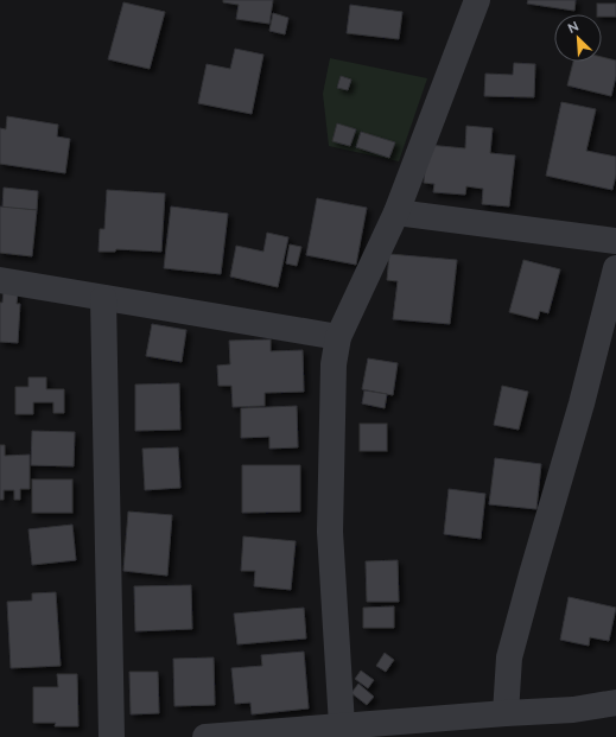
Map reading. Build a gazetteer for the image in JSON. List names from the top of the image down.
{
  "north": "top left"
}
